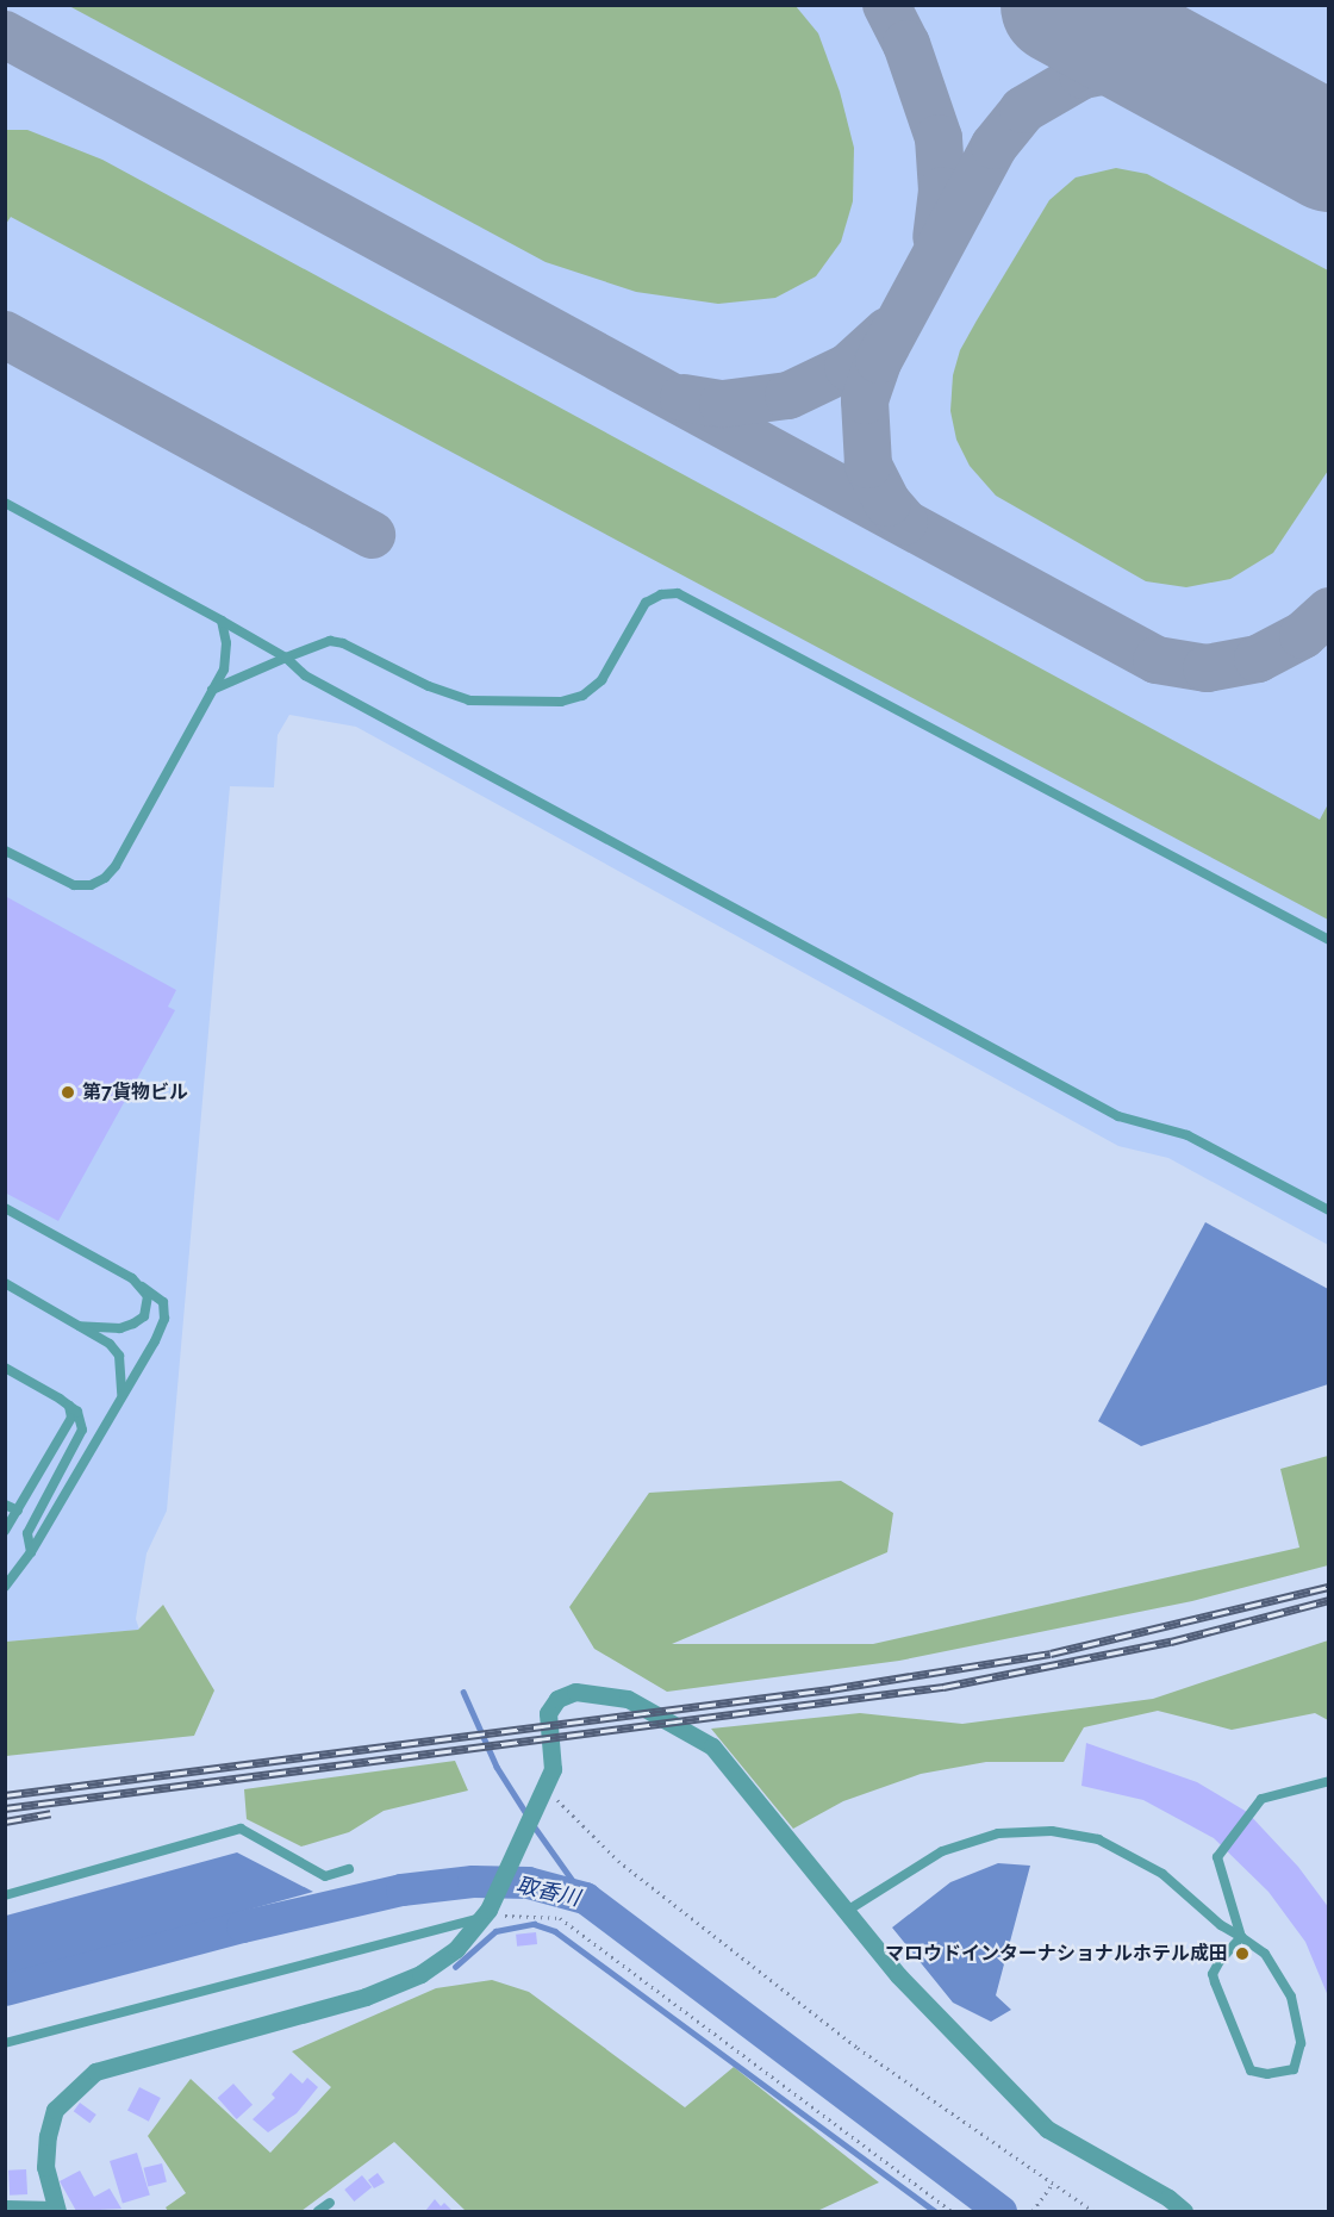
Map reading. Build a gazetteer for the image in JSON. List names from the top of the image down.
{
  "water": ["取香川"],
  "places": ["第7貨物ビル", "マロウドインターナショナルホテル成田"]
}
